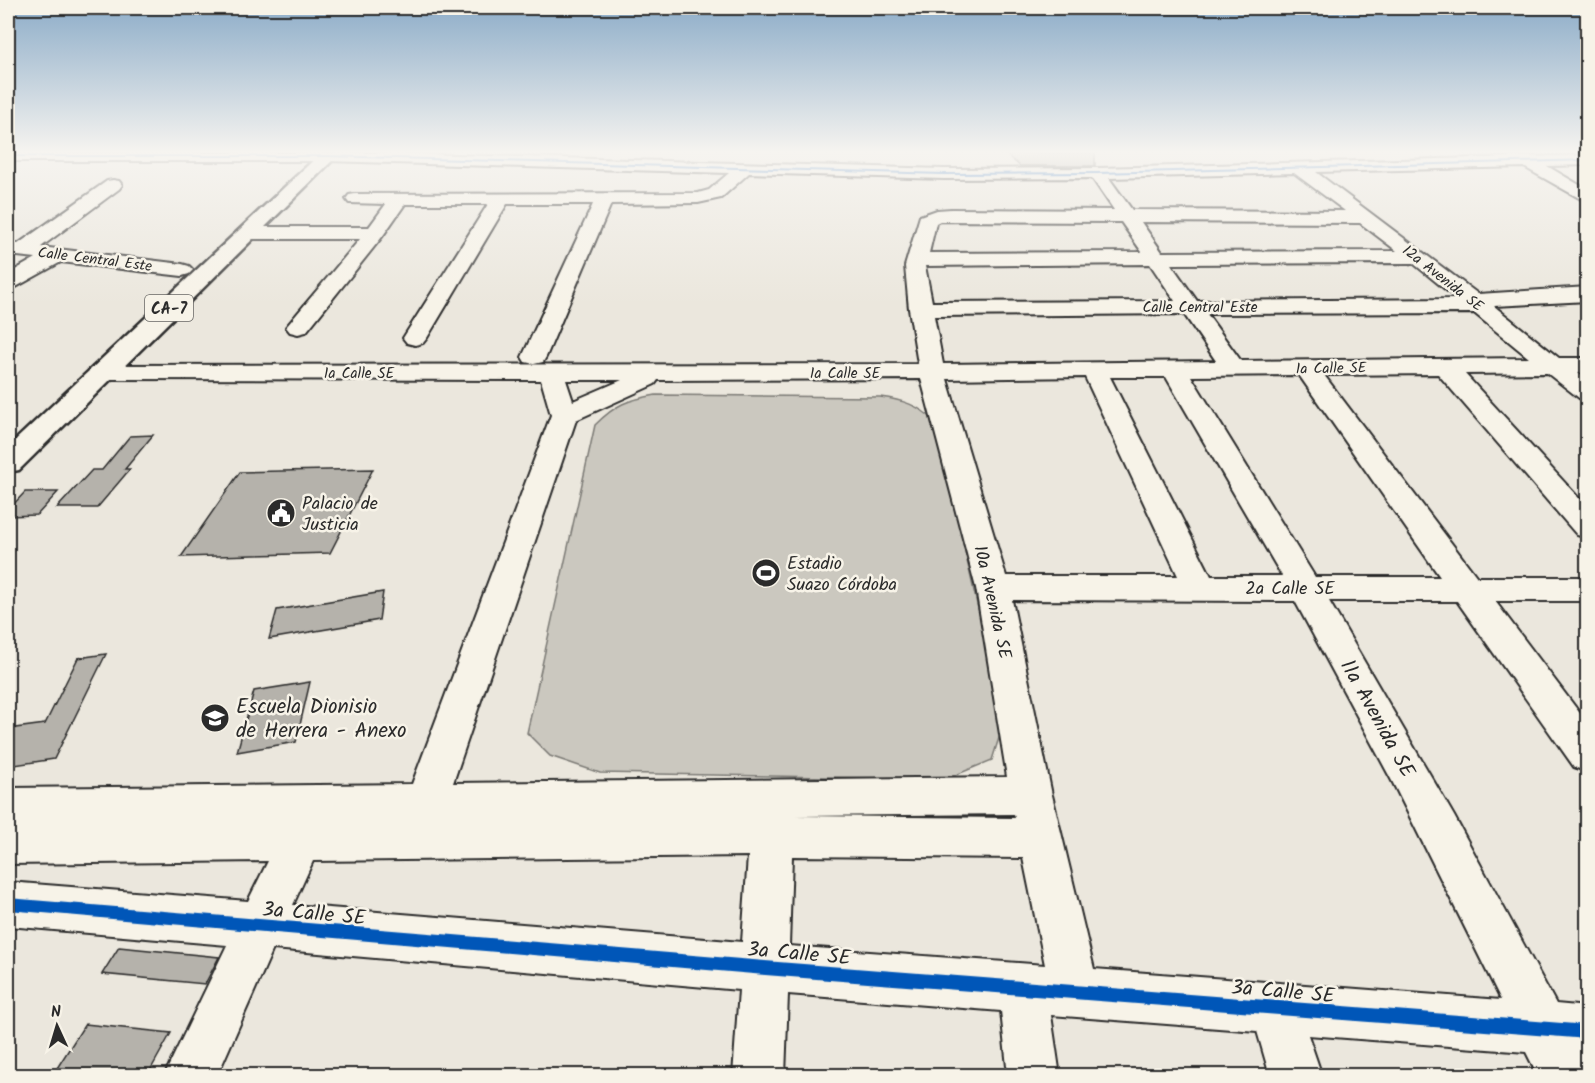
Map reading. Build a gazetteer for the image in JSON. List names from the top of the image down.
{
  "streets": {
    "main road": ["CA-7"],
    "street": [
      "Calle Central Este",
      "12a Avenida SE",
      "1a Calle SE",
      "2a Calle SE",
      "10a Avenida SE",
      "11a Avenida SE",
      "3a Calle SE"
    ]
  },
  "crossings": [
    ["Calle Central Este", "12a Avenida SE"],
    ["Calle Central Este", "CA-7"],
    ["Calle Central Este", "10a Avenida SE"],
    ["12a Avenida SE", "1a Calle SE"],
    ["CA-7", "1a Calle SE"],
    ["1a Calle SE", "10a Avenida SE"],
    ["1a Calle SE", "11a Avenida SE"],
    ["2a Calle SE", "10a Avenida SE"],
    ["2a Calle SE", "11a Avenida SE"],
    ["10a Avenida SE", "3a Calle SE"],
    ["11a Avenida SE", "3a Calle SE"]
  ],
  "places": {
    "public building": ["Palacio de Justicia"],
    "sports": ["Estadio Suazo Córdoba"],
    "school or university": ["Escuela Dionisio de Herrera - Anexo"]
  },
  "north": "top"
}
